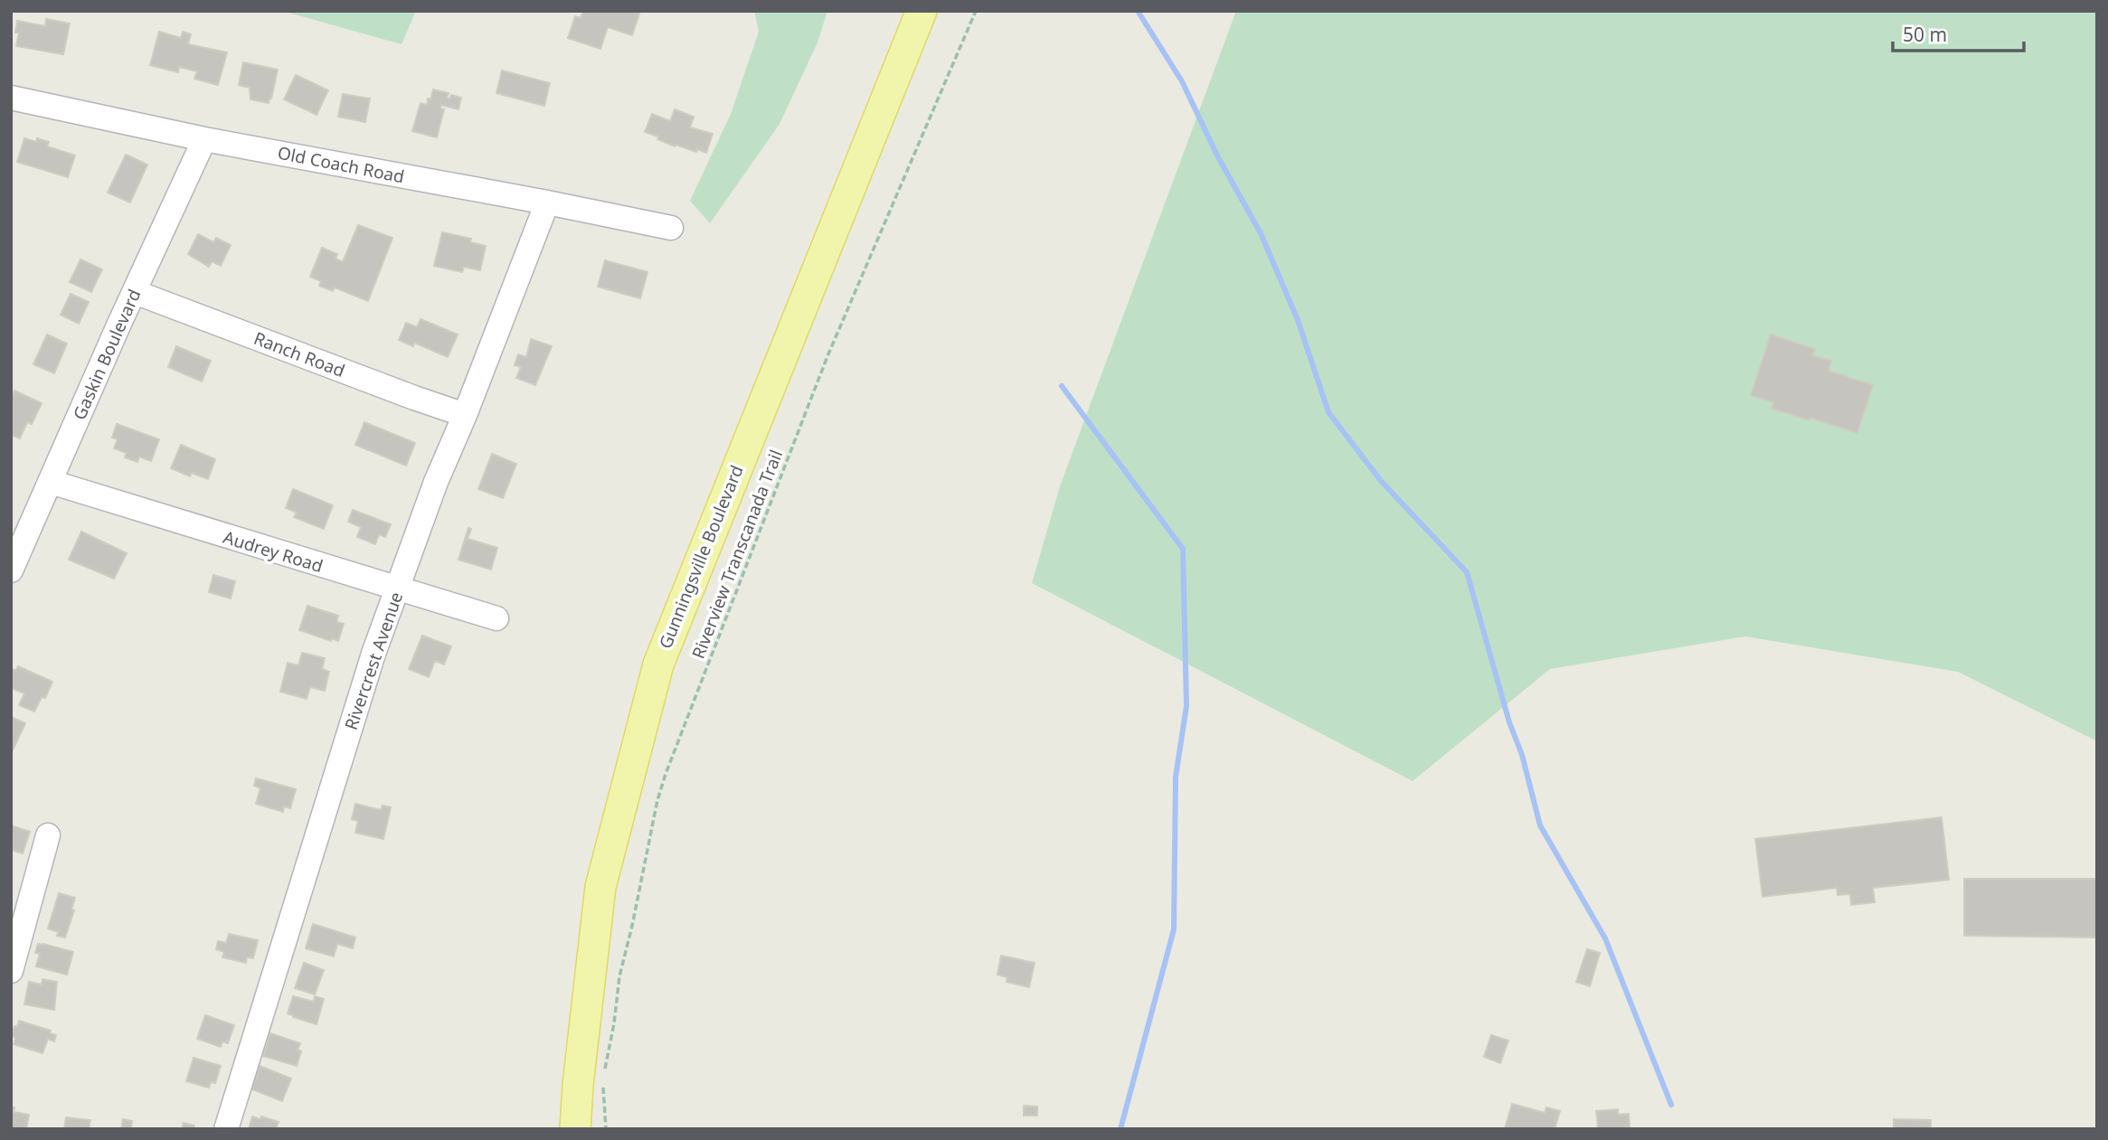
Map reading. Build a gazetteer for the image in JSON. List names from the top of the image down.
{
  "streets": {
    "main road": ["Gunningsville Boulevard"],
    "street": [
      "Old Coach Road",
      "Gaskin Boulevard",
      "Ranch Road",
      "Audrey Road",
      "Rivercrest Avenue"
    ],
    "path": ["Riverview Transcanada Trail"]
  },
  "crossings": [
    ["Old Coach Road", "Gaskin Boulevard"],
    ["Old Coach Road", "Rivercrest Avenue"],
    ["Gaskin Boulevard", "Ranch Road"],
    ["Gaskin Boulevard", "Audrey Road"],
    ["Ranch Road", "Rivercrest Avenue"],
    ["Audrey Road", "Rivercrest Avenue"]
  ],
  "scale_bar": "50 m"
}
